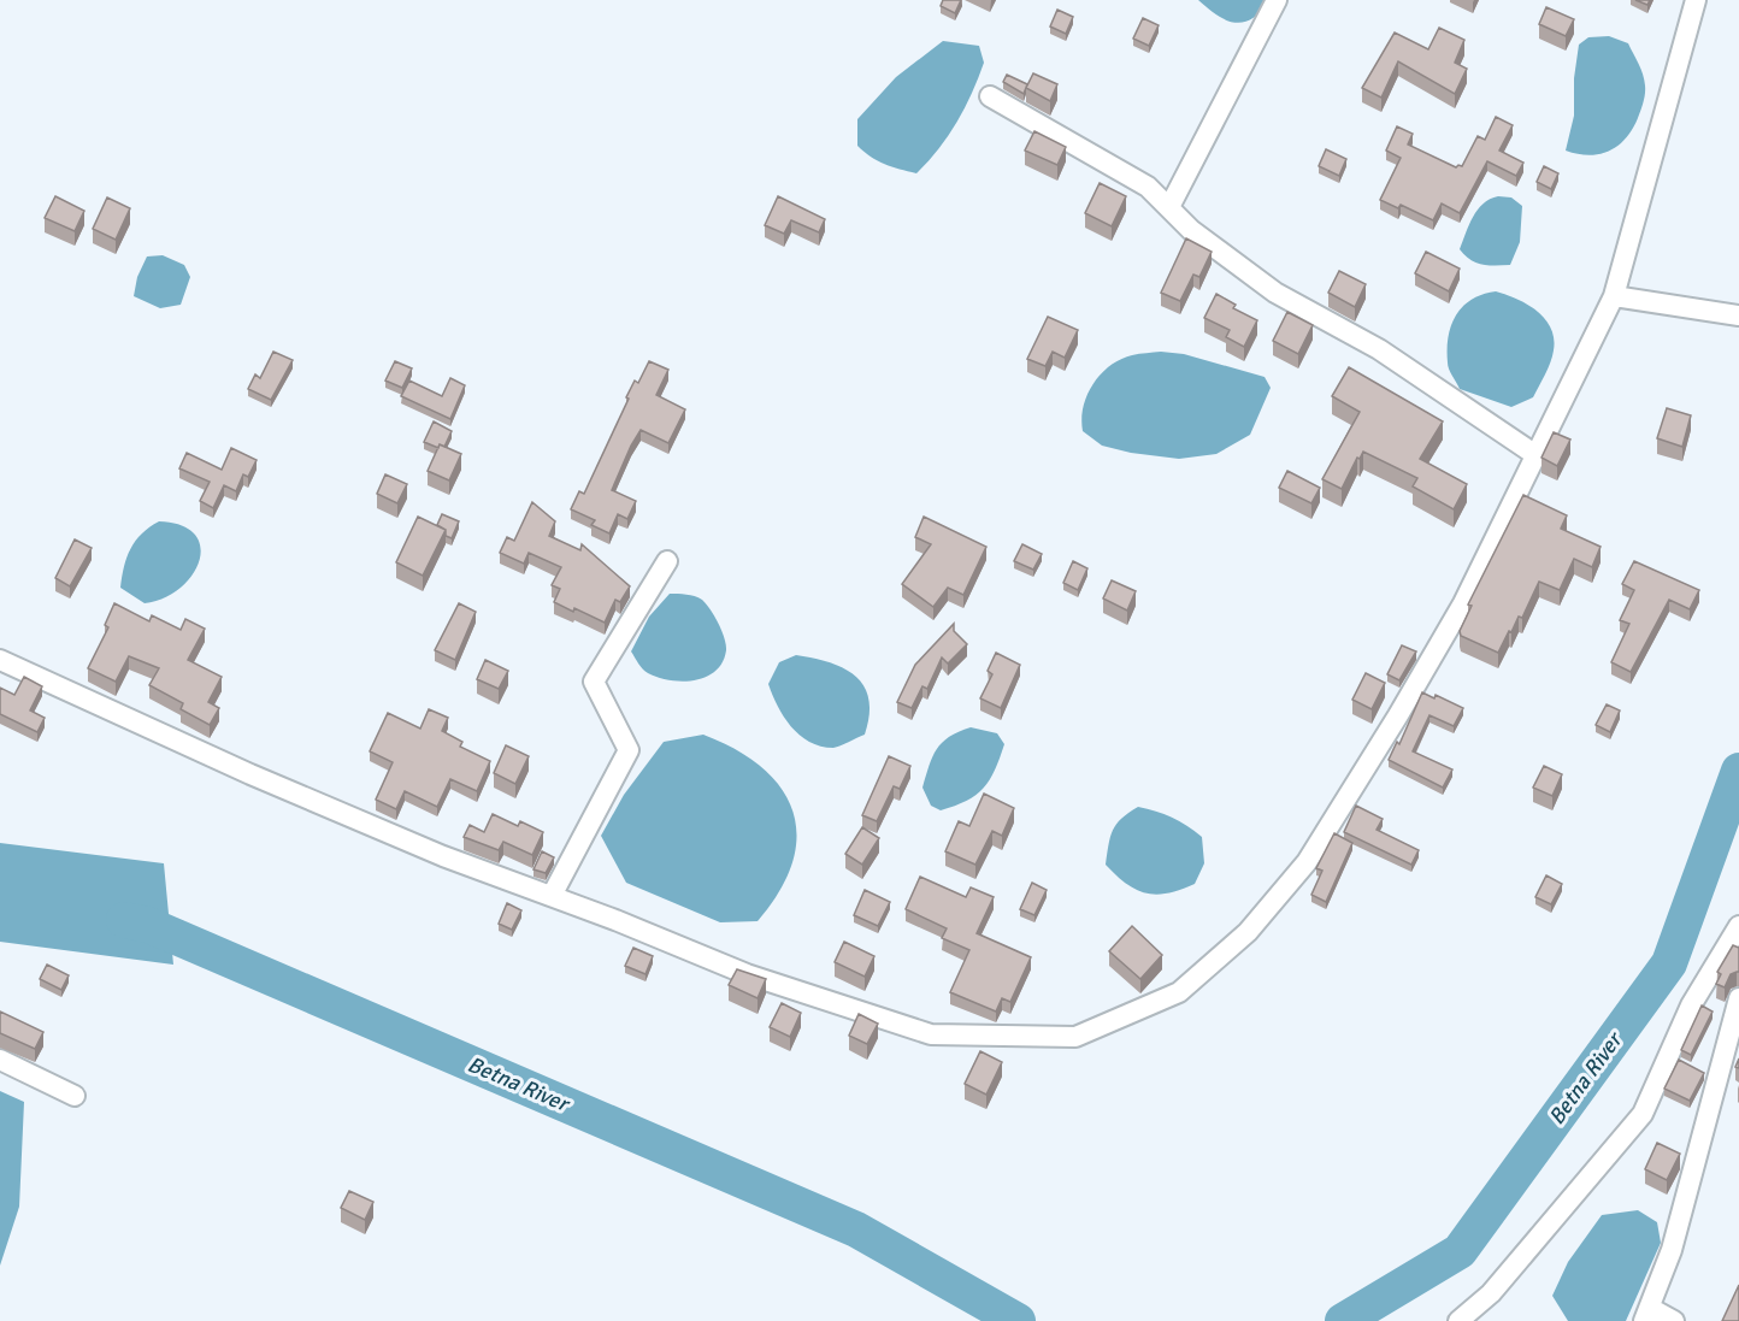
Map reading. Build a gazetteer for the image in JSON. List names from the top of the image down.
{
  "water": ["Betna River"]
}
